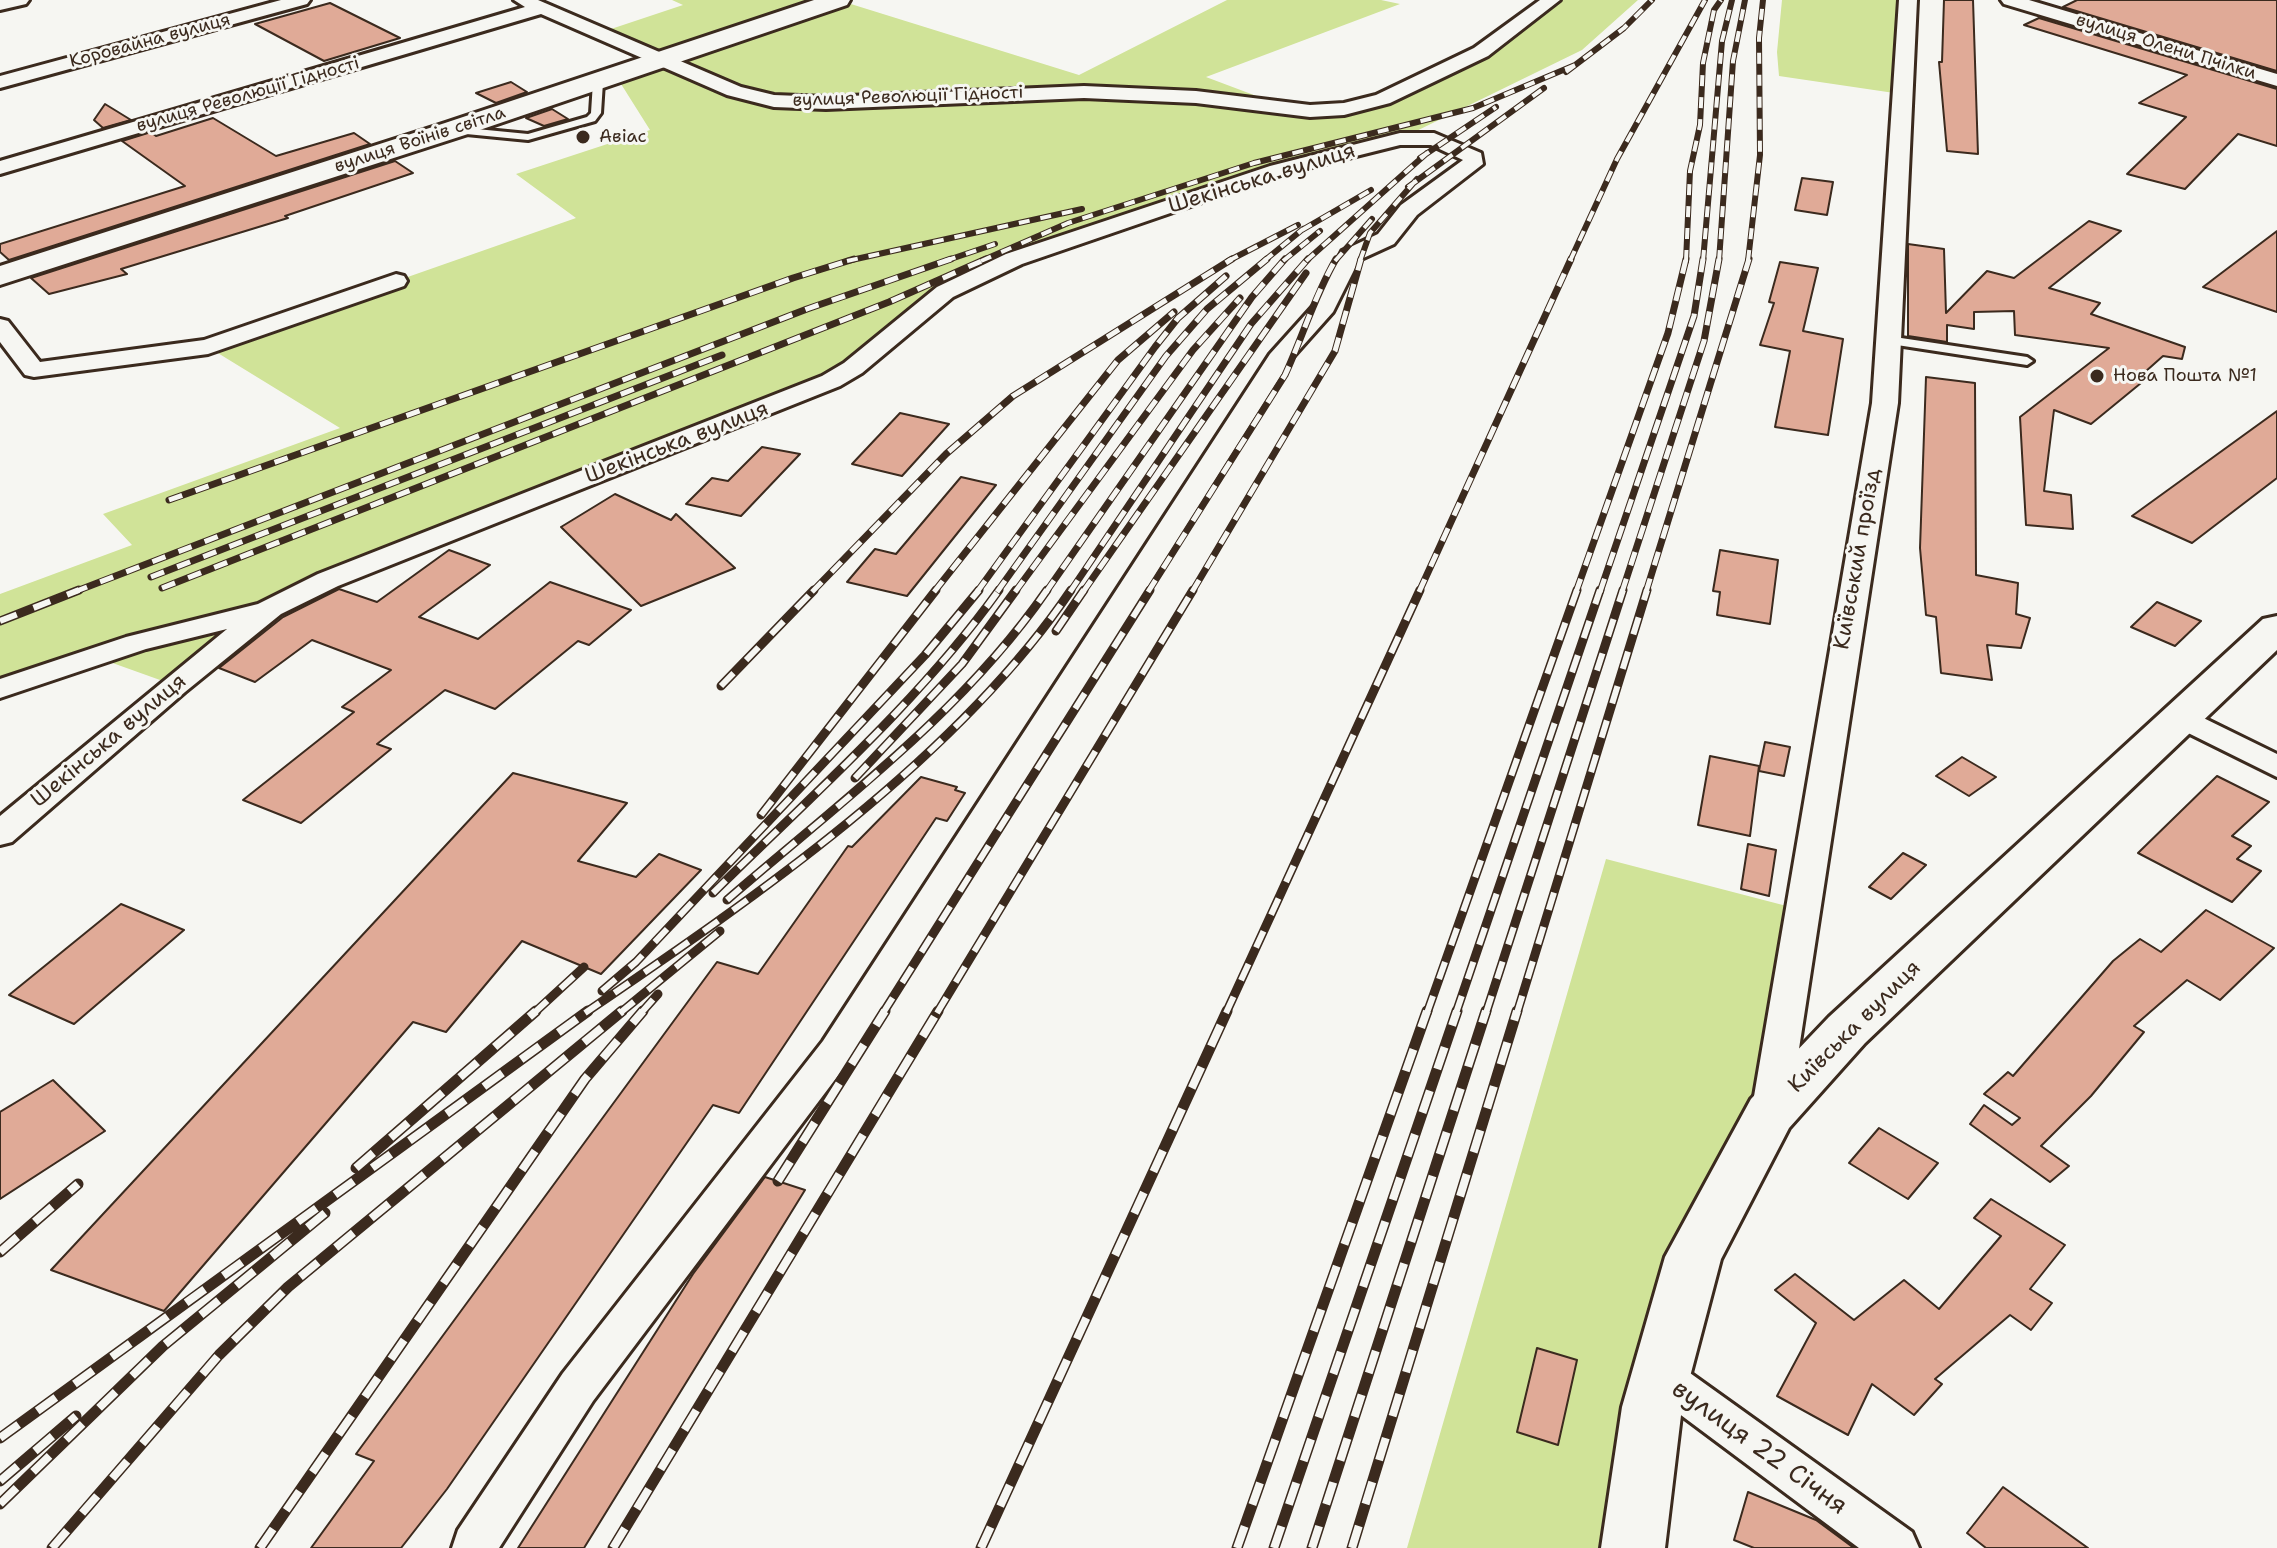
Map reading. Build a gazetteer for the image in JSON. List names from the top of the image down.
{
  "streets": {
    "street": [
      "Коровайна вулиця",
      "вулиця Олени Пчілки",
      "вулиця Революції Гідності",
      "вулиця Воїнів світла",
      "Шекінська вулиця",
      "Київський проїзд",
      "Київська вулиця",
      "вулиця 22 Січня"
    ]
  },
  "crossings": [
    ["вулиця Революції Гідності", "вулиця Воїнів світла"],
    ["Київський проїзд", "Київська вулиця"],
    ["Київська вулиця", "вулиця 22 Січня"]
  ],
  "places": ["Авіас", "Нова Пошта №1"]
}
